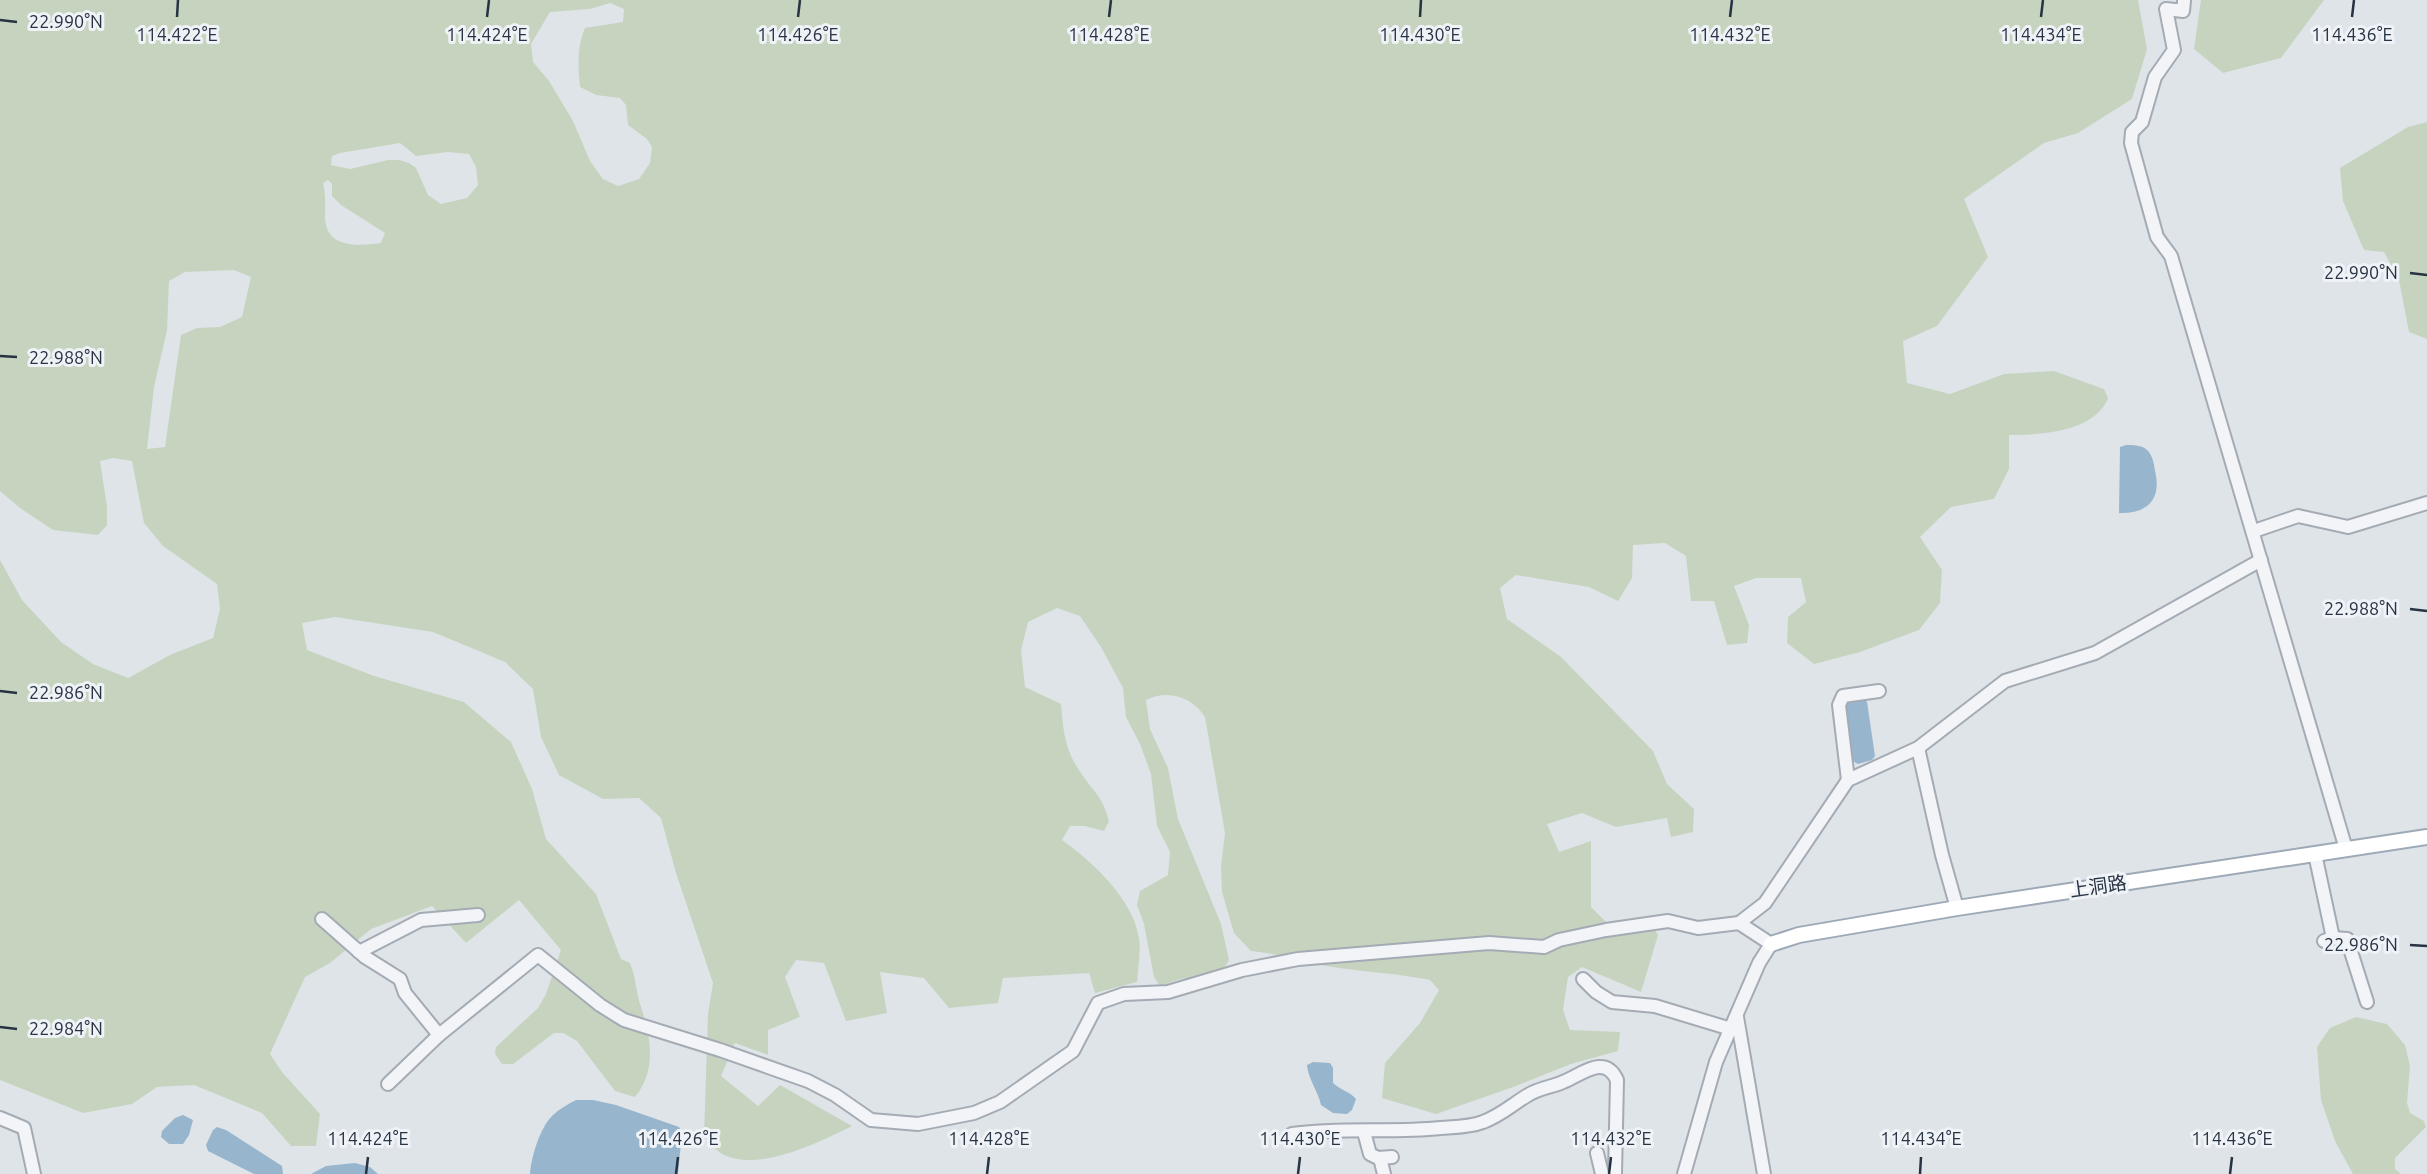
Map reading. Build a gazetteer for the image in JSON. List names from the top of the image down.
{
  "streets": {
    "main road": ["上洞路"]
  },
  "coordinates": [
    "22.990°N",
    "114.422°E",
    "114.424°E",
    "114.426°E",
    "114.428°E",
    "114.430°E",
    "114.432°E",
    "114.434°E",
    "114.436°E",
    "22.988°N",
    "22.986°N",
    "22.984°N"
  ]
}
